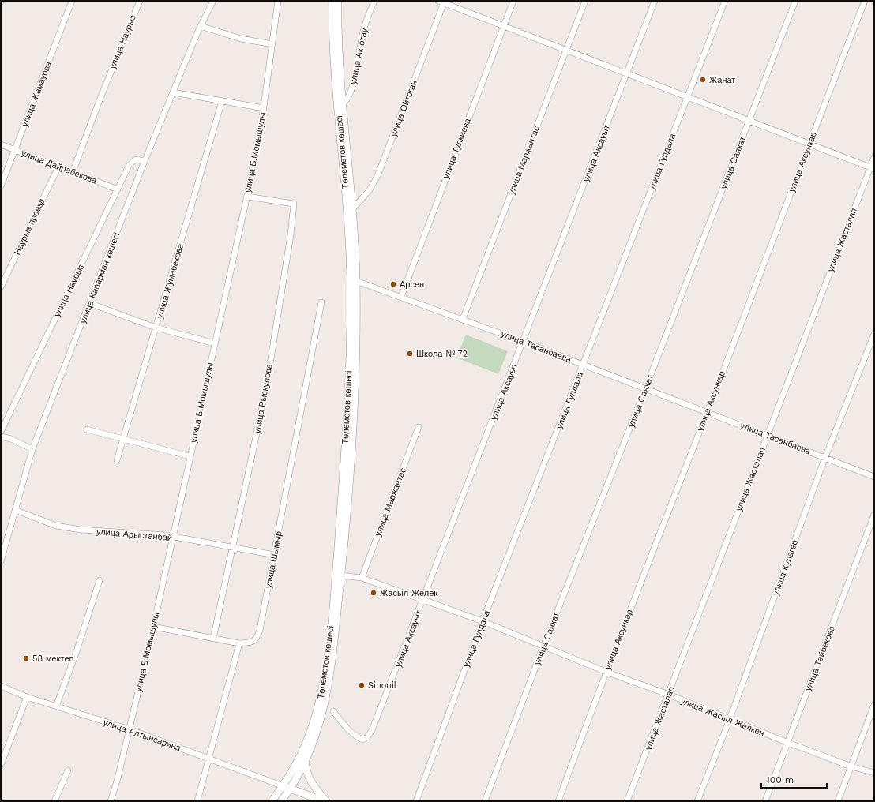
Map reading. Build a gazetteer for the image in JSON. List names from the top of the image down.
{
  "streets": {
    "main road": ["Төлеметов көшесі"],
    "street": [
      "улица Наурыз",
      "улица Ак отау",
      "улица Жамауова",
      "улица Ойтоган",
      "улица Тулкиева",
      "улица Б.Момышулы",
      "улица Аксауыт",
      "улица Маржантас",
      "улица Гулдала",
      "улица Аксункар",
      "улица Саяхат",
      "улица Дайрабекова",
      "Наурыз проезд",
      "улица Жасталап",
      "улица Каһарман көшесі",
      "улица Жумабекова",
      "улица Тасанбаева",
      "улица Рыскулова",
      "улица Арыстанбай",
      "улица Шымыр",
      "улица Кулагер",
      "улица Тайбекова",
      "улица Жасыл Желкен",
      "улица Алтынсарина"
    ]
  },
  "crossings": [
    ["улица Наурыз", "улица Дайрабекова"],
    ["улица Наурыз", "улица Каһарман көшесі"],
    ["улица Ак отау", "Төлеметов көшесі"],
    ["улица Жамауова", "улица Дайрабекова"],
    ["улица Ойтоган", "Төлеметов көшесі"],
    ["улица Тулкиева", "улица Тасанбаева"],
    ["улица Б.Момышулы", "улица Рыскулова"],
    ["улица Б.Момышулы", "улица Арыстанбай"],
    ["улица Б.Момышулы", "улица Алтынсарина"],
    ["Төлеметов көшесі", "улица Тасанбаева"],
    ["Төлеметов көшесі", "улица Жасыл Желкен"],
    ["Төлеметов көшесі", "улица Алтынсарина"],
    ["улица Аксауыт", "улица Тасанбаева"],
    ["улица Аксауыт", "улица Жасыл Желкен"],
    ["улица Маржантас", "улица Тасанбаева"],
    ["улица Маржантас", "улица Жасыл Желкен"],
    ["улица Гулдала", "улица Тасанбаева"],
    ["улица Гулдала", "улица Жасыл Желкен"],
    ["улица Аксункар", "улица Тасанбаева"],
    ["улица Аксункар", "улица Жасыл Желкен"],
    ["улица Саяхат", "улица Тасанбаева"],
    ["улица Саяхат", "улица Жасыл Желкен"],
    ["улица Дайрабекова", "Наурыз проезд"],
    ["улица Жасталап", "улица Тасанбаева"],
    ["улица Жасталап", "улица Жасыл Желкен"],
    ["улица Каһарман көшесі", "улица Арыстанбай"],
    ["улица Тасанбаева", "улица Кулагер"],
    ["улица Рыскулова", "улица Арыстанбай"],
    ["улица Арыстанбай", "улица Шымыр"],
    ["улица Кулагер", "улица Жасыл Желкен"],
    ["улица Тайбекова", "улица Жасыл Желкен"]
  ],
  "places": [
    "Жанат",
    "Арсен",
    "Школа № 72",
    "Жасыл Желек",
    "58 мектеп",
    "Sinooil"
  ],
  "scale_bar": "100 m"
}
